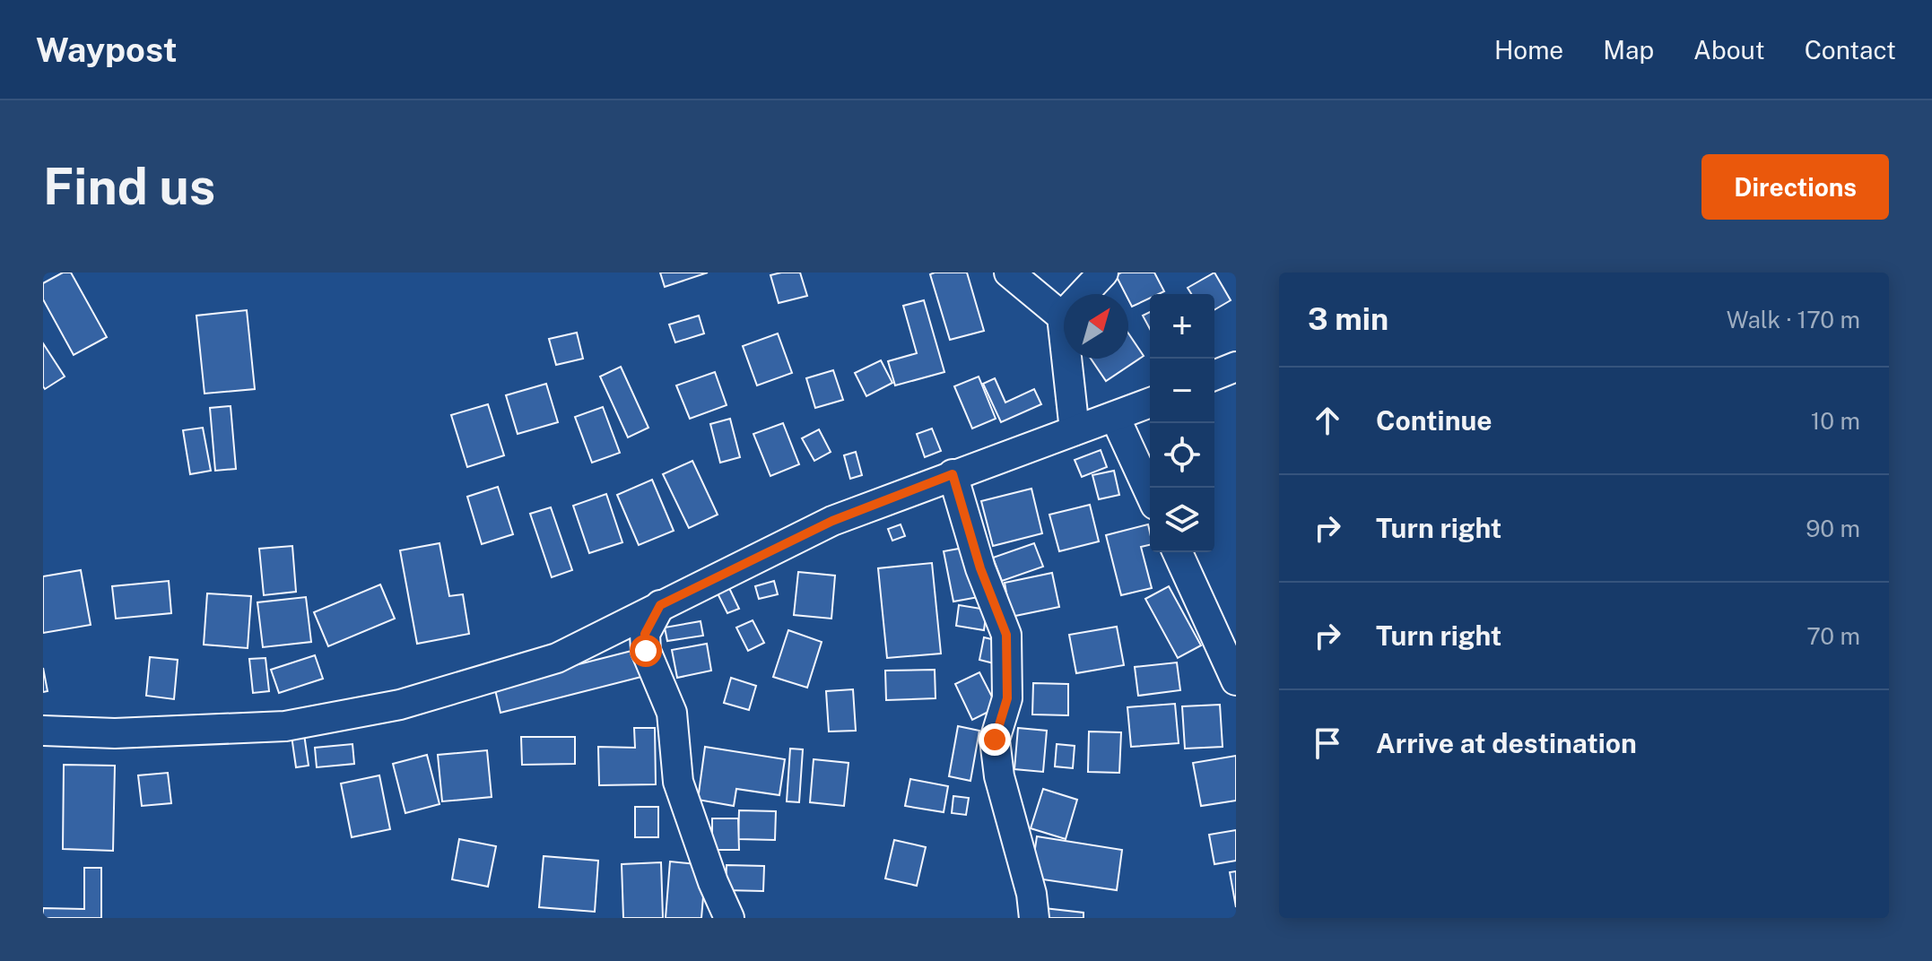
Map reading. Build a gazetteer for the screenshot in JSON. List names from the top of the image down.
{
  "north": "top right",
  "page": {
    "header": "Waypost",
    "nav": [
      "Home",
      "Map",
      "About",
      "Contact"
    ],
    "buttons": "Directions",
    "title": "Find us",
    "heading": ["3 min", "Walk · 170 m"],
    "map_buttons": ["+", "−"],
    "list": [
      ["Continue", "10 m"],
      ["Turn right", "90 m"],
      ["Turn right", "70 m"],
      "Arrive at destination"
    ]
  }
}
